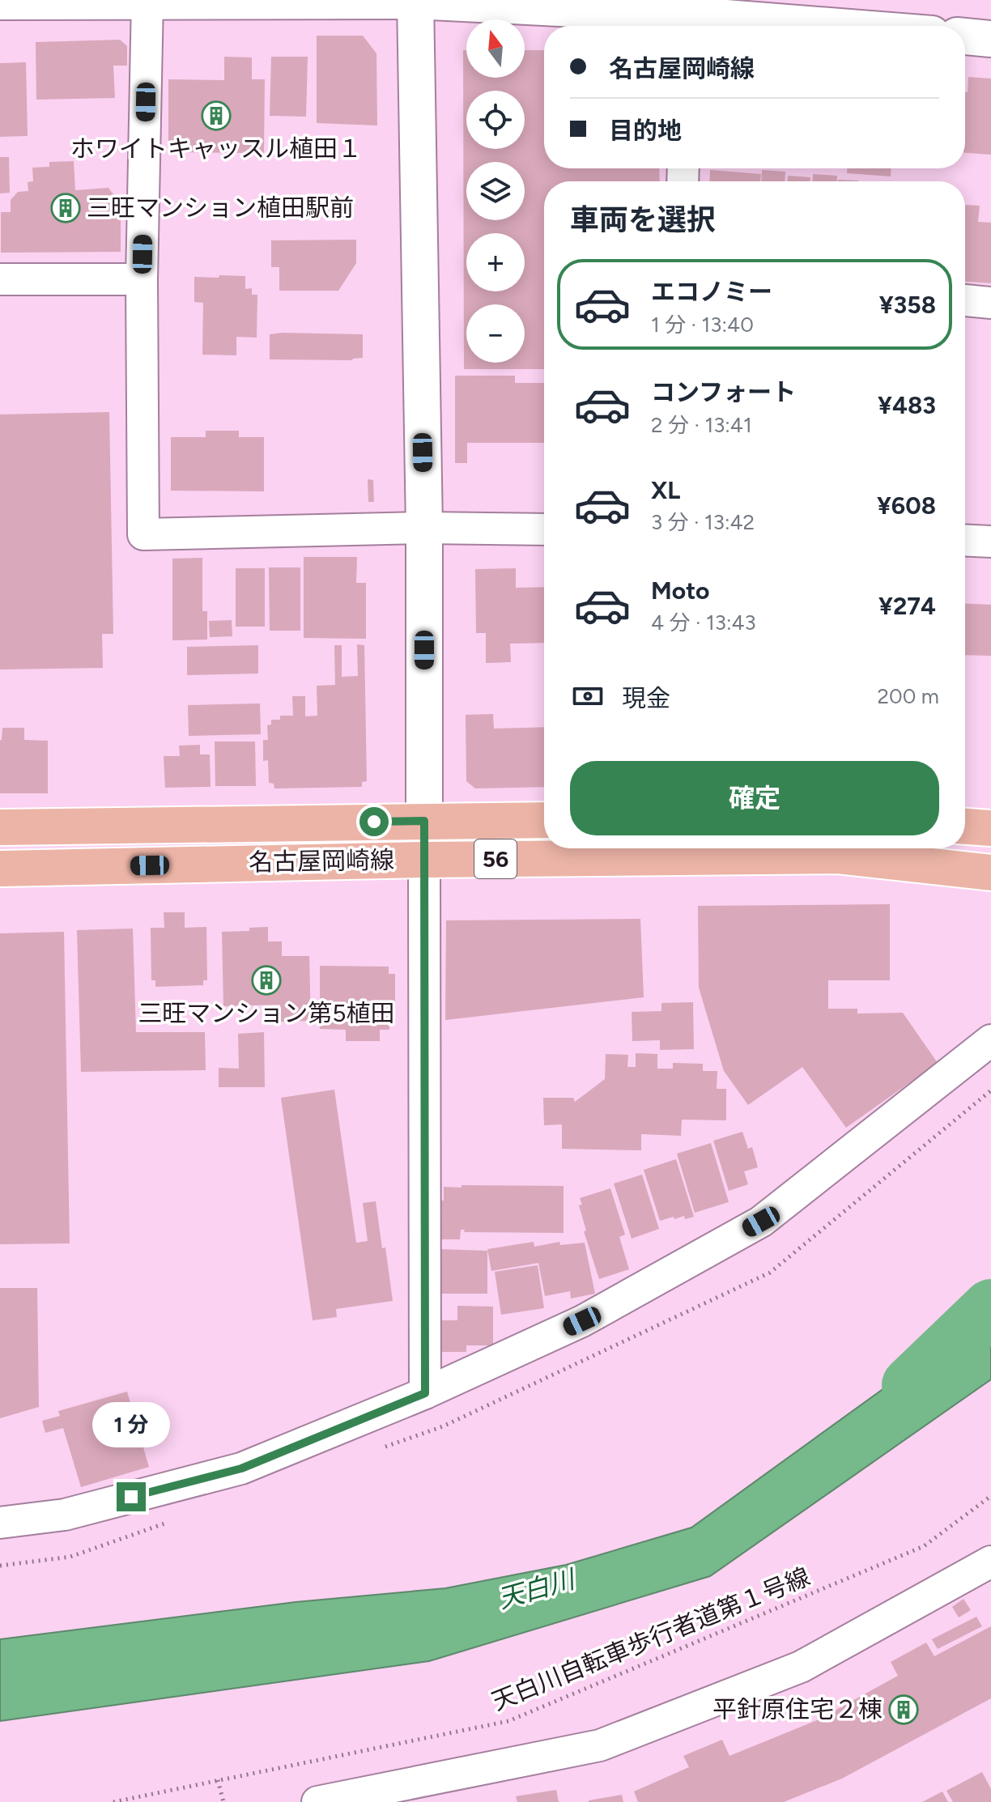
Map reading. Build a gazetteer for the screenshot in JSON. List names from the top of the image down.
{
  "streets": {
    "main road": ["56", "名古屋岡崎線"],
    "path": ["天白川自転車歩行者道第１号線"]
  },
  "water": ["天白川"],
  "places": {
    "building": [
      "ホワイトキャッスル植田１",
      "三旺マンション植田駅前",
      "三旺マンション第5植田",
      "平針原住宅２棟"
    ]
  },
  "north": "top",
  "page": {
    "map_buttons": ["+", "−"],
    "banner": ["名古屋岡崎線", "目的地"],
    "heading": "車両を選択",
    "list": [
      {
        "name": "エコノミー",
        "note": "1 分 · 13:40",
        "value": "¥358"
      },
      {
        "name": "コンフォート",
        "note": "2 分 · 13:41",
        "value": "¥483"
      },
      {
        "name": "XL",
        "note": "3 分 · 13:42",
        "value": "¥608"
      },
      {
        "name": "Moto",
        "note": "4 分 · 13:43",
        "value": "¥274"
      }
    ],
    "pay": ["現金", "200 m"],
    "buttons": "確定",
    "bubble": "1 分"
  }
}
